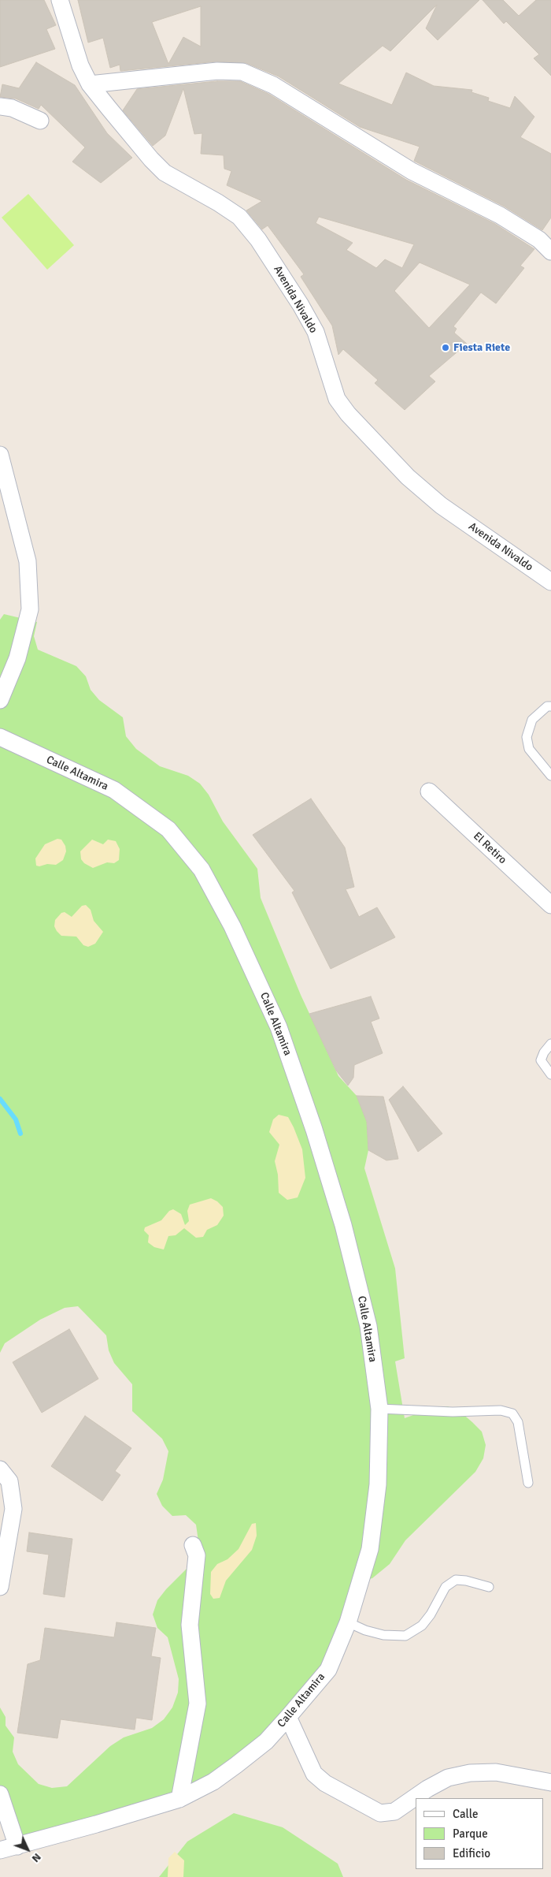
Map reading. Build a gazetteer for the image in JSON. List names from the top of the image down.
{
  "streets": {
    "street": ["Avenida Nivaldo", "Calle Altamira", "El Retiro"]
  },
  "places": ["Fiesta Riete"],
  "legend": ["Calle", "Parque", "Edificio"],
  "north": "bottom right"
}
